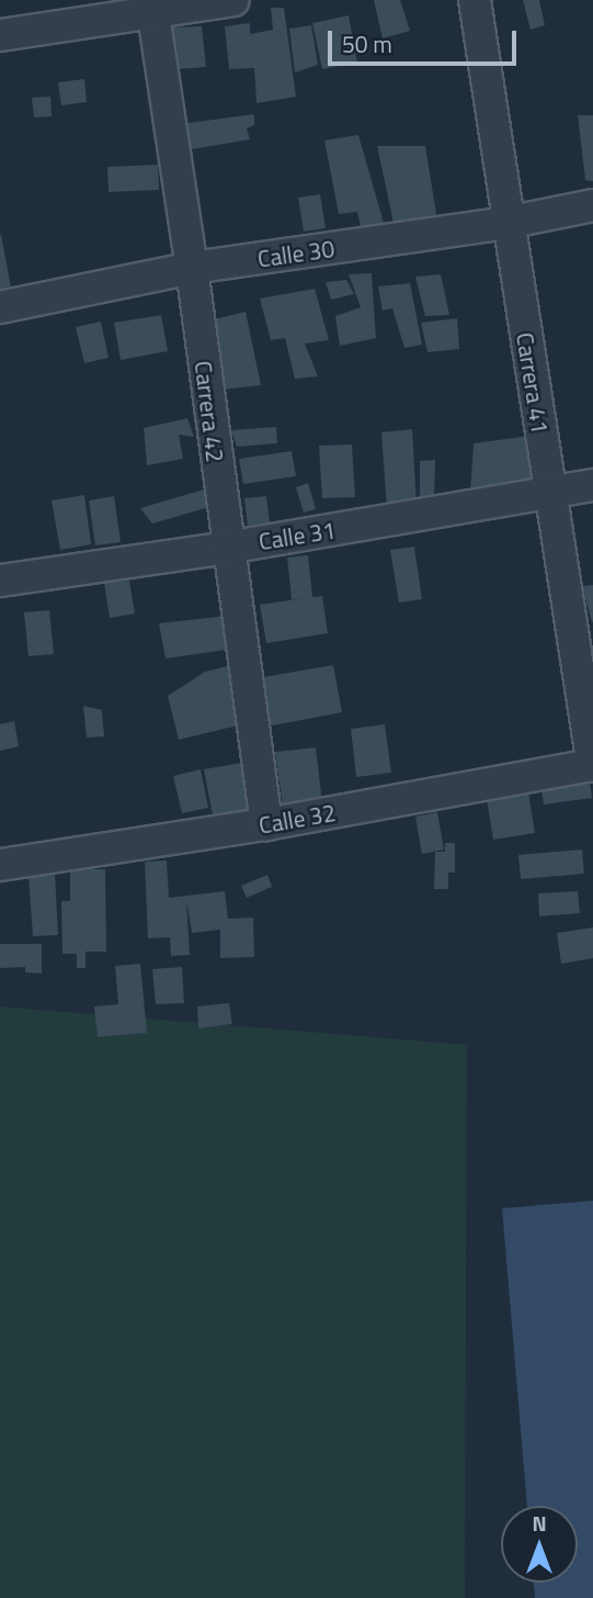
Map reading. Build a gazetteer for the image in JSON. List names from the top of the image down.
{
  "streets": {
    "street": [
      "Calle 30",
      "Carrera 41",
      "Carrera 42",
      "Calle 31",
      "Calle 32"
    ]
  },
  "crossings": [
    ["Calle 30", "Carrera 41"],
    ["Calle 30", "Carrera 42"],
    ["Carrera 41", "Calle 31"],
    ["Carrera 41", "Calle 32"],
    ["Carrera 42", "Calle 31"],
    ["Carrera 42", "Calle 32"]
  ],
  "scale_bar": "50 m",
  "north": "top"
}
